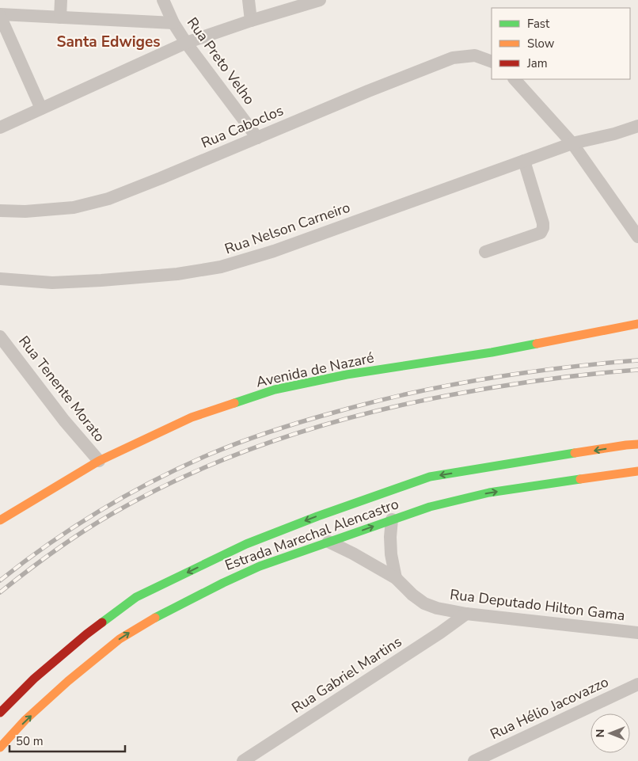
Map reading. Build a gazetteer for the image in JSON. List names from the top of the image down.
{
  "streets": {
    "main road": ["Avenida de Nazaré", "Estrada Marechal Alencastro"],
    "street": [
      "Rua Preto Velho",
      "Rua Caboclos",
      "Rua Nelson Carneiro",
      "Rua Tenente Morato",
      "Rua Deputado Hilton Gama",
      "Rua Gabriel Martins",
      "Rua Hélio Jacovazzo"
    ]
  },
  "crossings": [
    ["Rua Preto Velho", "Rua Caboclos"],
    ["Avenida de Nazaré", "Rua Tenente Morato"],
    ["Estrada Marechal Alencastro", "Rua Deputado Hilton Gama"],
    ["Rua Deputado Hilton Gama", "Rua Gabriel Martins"]
  ],
  "districts": ["Santa Edwiges"],
  "legend": ["Fast", "Slow", "Jam"],
  "scale_bar": "50 m",
  "north": "left"
}
